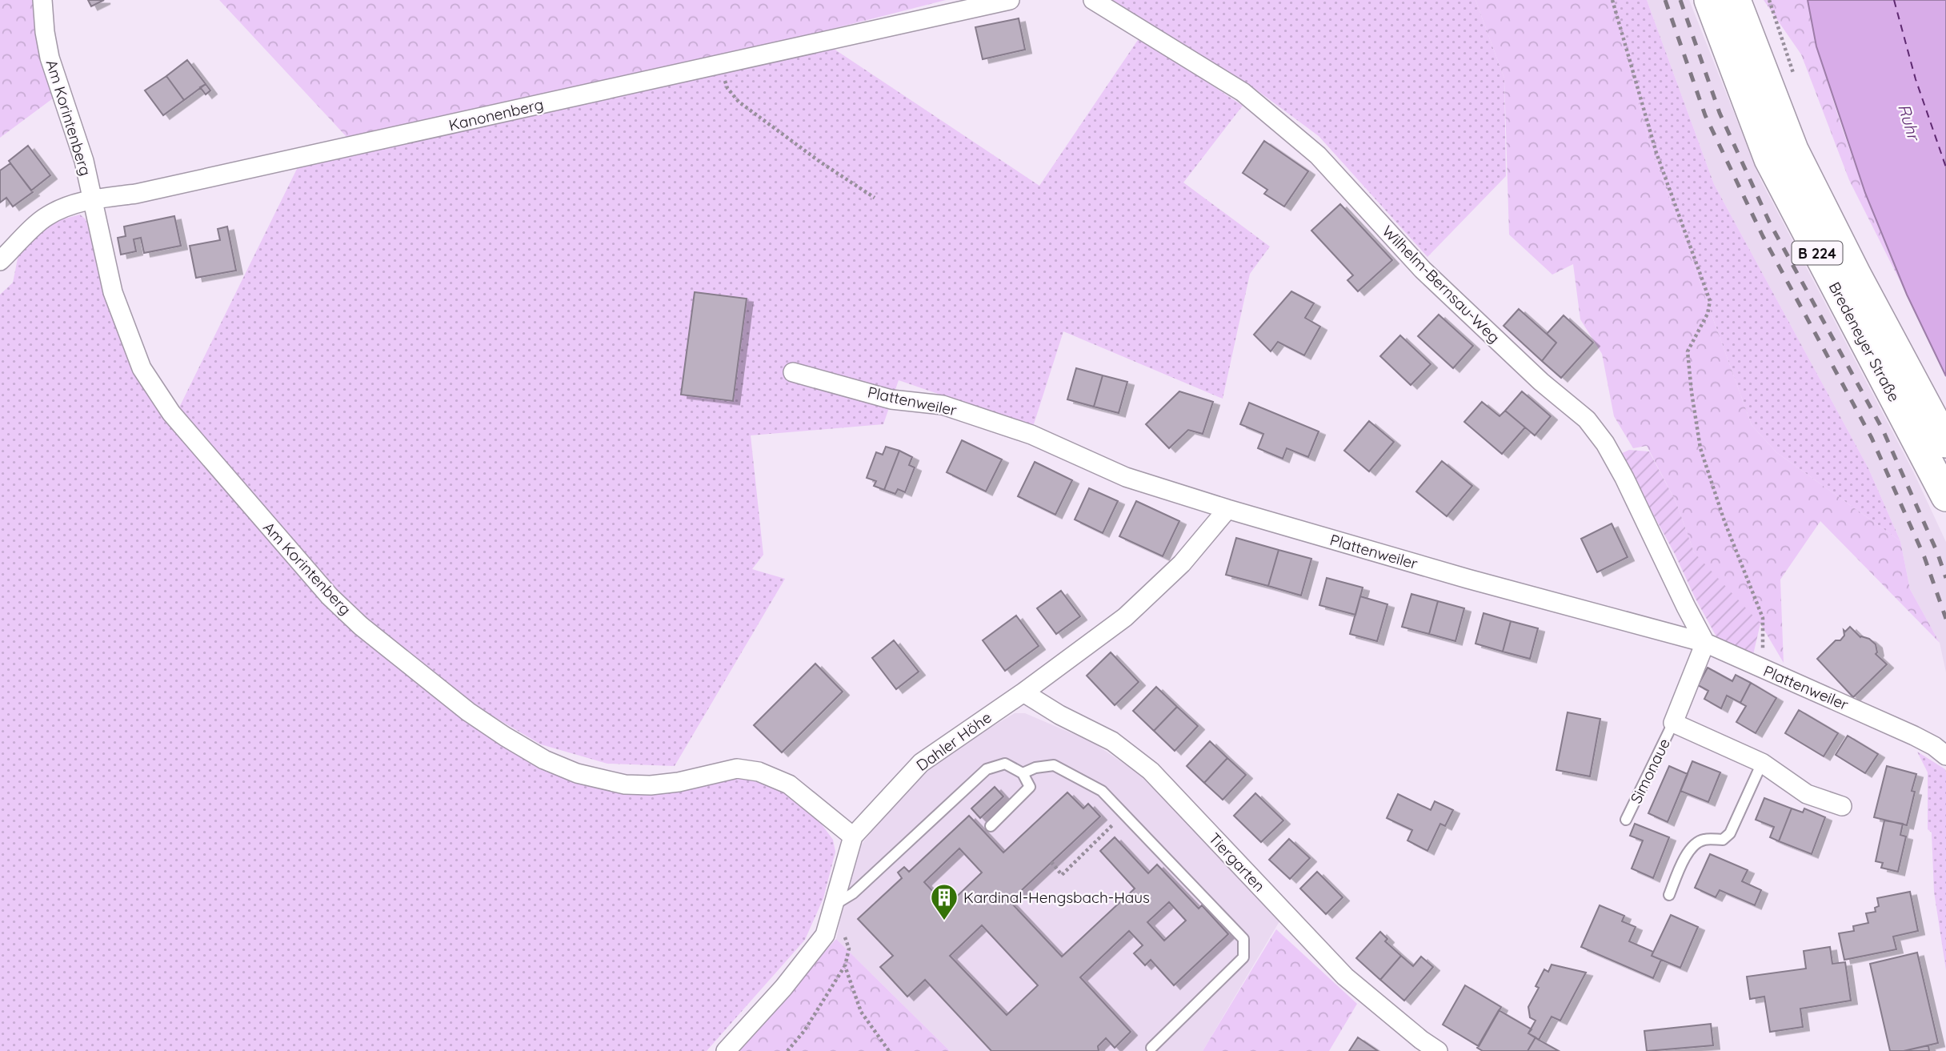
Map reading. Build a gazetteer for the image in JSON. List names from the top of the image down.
{
  "streets": {
    "main road": ["B 224", "Bredeneyer Straße"],
    "street": [
      "Kanonenberg",
      "Am Korintenberg",
      "Wilhelm-Bernsau-Weg",
      "Plattenweiler",
      "Dahler Höhe",
      "Simonaue",
      "Tiergarten"
    ]
  },
  "crossings": [
    ["Kanonenberg", "Am Korintenberg"],
    ["Am Korintenberg", "Dahler Höhe"],
    ["Wilhelm-Bernsau-Weg", "Plattenweiler"],
    ["Wilhelm-Bernsau-Weg", "Simonaue"],
    ["Plattenweiler", "Dahler Höhe"],
    ["Plattenweiler", "Simonaue"],
    ["Dahler Höhe", "Tiergarten"]
  ],
  "water": ["Ruhr"],
  "places": {
    "building": ["Kardinal-Hengsbach-Haus"]
  }
}
